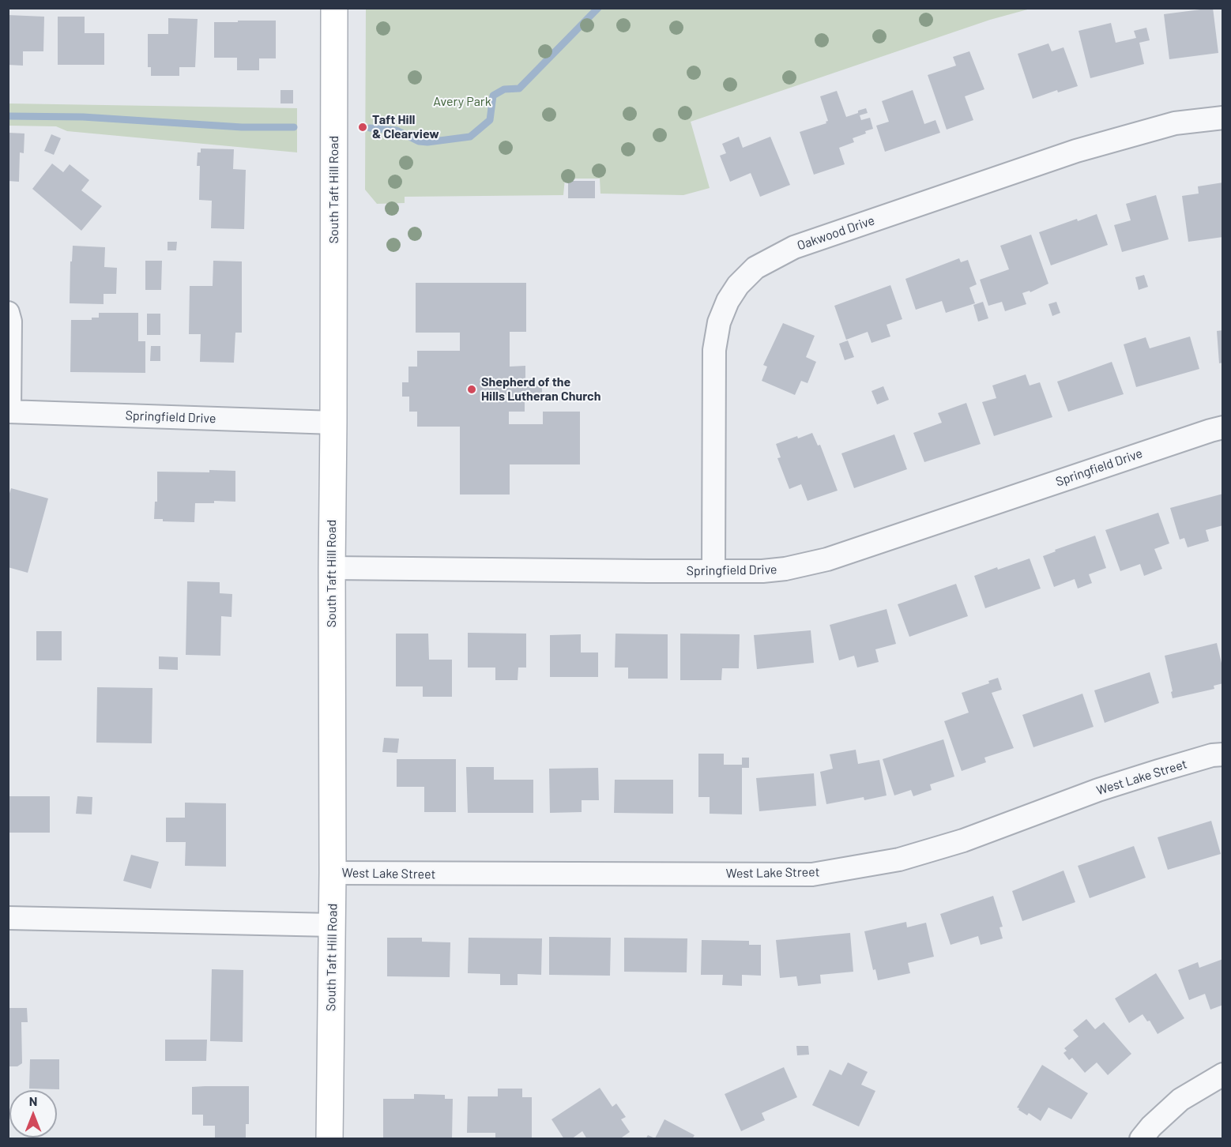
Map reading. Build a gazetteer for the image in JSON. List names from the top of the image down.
{
  "streets": {
    "main road": ["South Taft Hill Road"],
    "street": ["Oakwood Drive", "Springfield Drive", "West Lake Street"]
  },
  "crossings": [
    ["South Taft Hill Road", "Springfield Drive"],
    ["South Taft Hill Road", "West Lake Street"],
    ["Oakwood Drive", "Springfield Drive"]
  ],
  "parks": ["Avery Park"],
  "places": ["Taft Hill & Clearview", "Shepherd of the Hills Lutheran Church"],
  "north": "top"
}
